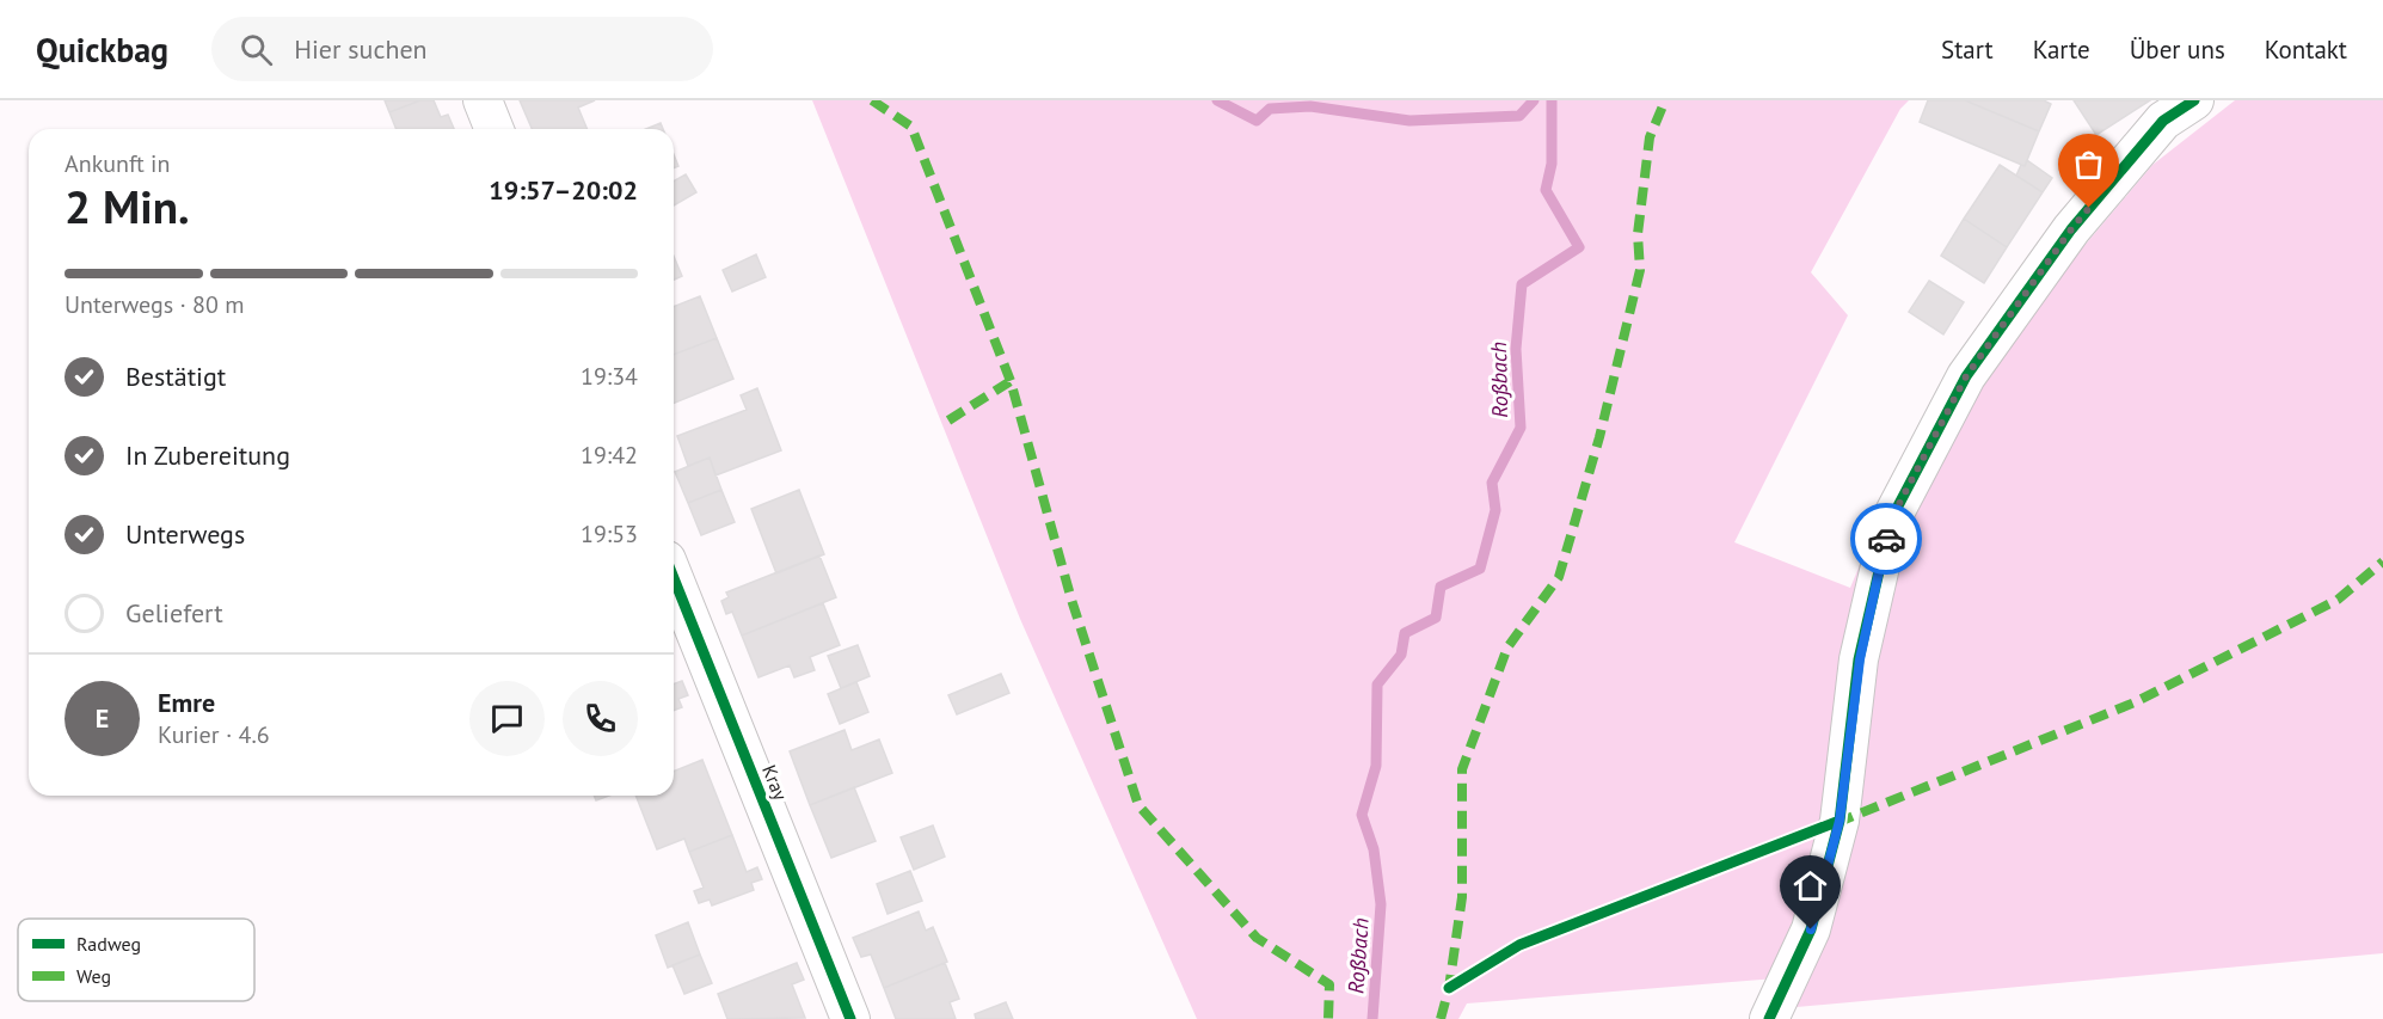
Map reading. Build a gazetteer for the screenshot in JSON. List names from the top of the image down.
{
  "streets": {
    "street": ["Kray"]
  },
  "water": ["Roßbach"],
  "legend": ["Radweg", "Weg"],
  "page": {
    "header": "Quickbag",
    "search": "Hier suchen",
    "nav": [
      "Start",
      "Karte",
      "Über uns",
      "Kontakt"
    ],
    "heading": ["2 Min.", "Ankunft in", "19:57–20:02"],
    "panel": ["Emre", "Kurier · 4.6"],
    "bar": "Unterwegs · 80 m",
    "list": [
      ["Bestätigt", "19:34"],
      ["In Zubereitung", "19:42"],
      ["Unterwegs", "19:53"],
      "Geliefert"
    ],
    "round": "E"
  }
}
